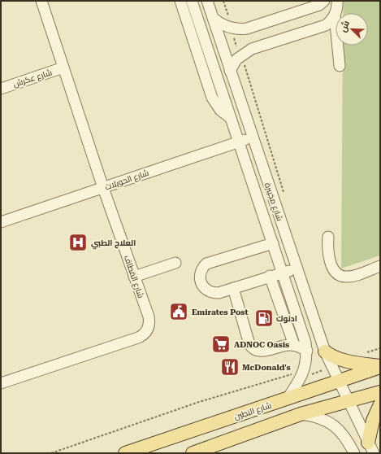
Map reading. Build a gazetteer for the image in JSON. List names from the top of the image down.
{
  "streets": {
    "main road": ["شارع البَطِين"],
    "street": [
      "شارع عكرش",
      "شارع الحويلات",
      "شارع مجَيبرة",
      "شارع المَطاف"
    ]
  },
  "crossings": [
    ["شارع عكرش", "شارع المَطاف"],
    ["شارع الحويلات", "شارع مجَيبرة"],
    ["شارع الحويلات", "شارع المَطاف"],
    ["شارع مجَيبرة", "شارع البَطِين"]
  ],
  "places": {
    "hospital": ["العلاج الطبي"],
    "public building": ["Emirates Post"],
    "fuel station": ["ادنوك"],
    "supermarket": ["ADNOC Oasis"],
    "restaurant": ["McDonald's"]
  },
  "north": "top left"
}
